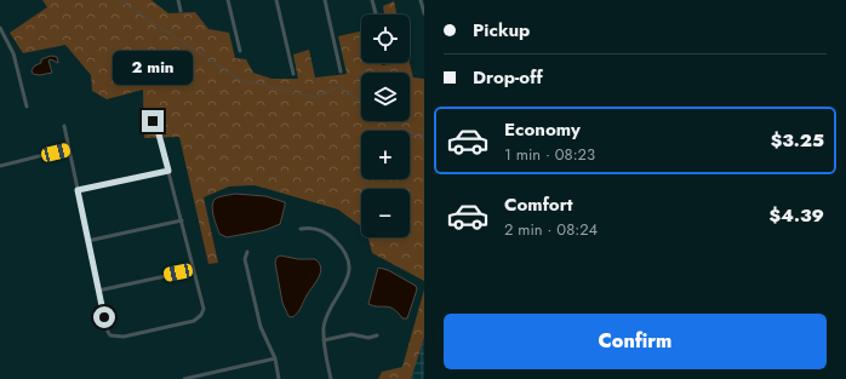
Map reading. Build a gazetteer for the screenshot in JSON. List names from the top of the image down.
{
  "page": {
    "banner": ["Pickup", "Drop-off"],
    "map_buttons": ["+", "−"],
    "bubble": "2 min",
    "list": [
      {
        "name": "Economy",
        "note": "1 min · 08:23",
        "value": "$3.25"
      },
      {
        "name": "Comfort",
        "note": "2 min · 08:24",
        "value": "$4.39"
      }
    ],
    "buttons": "Confirm"
  }
}
